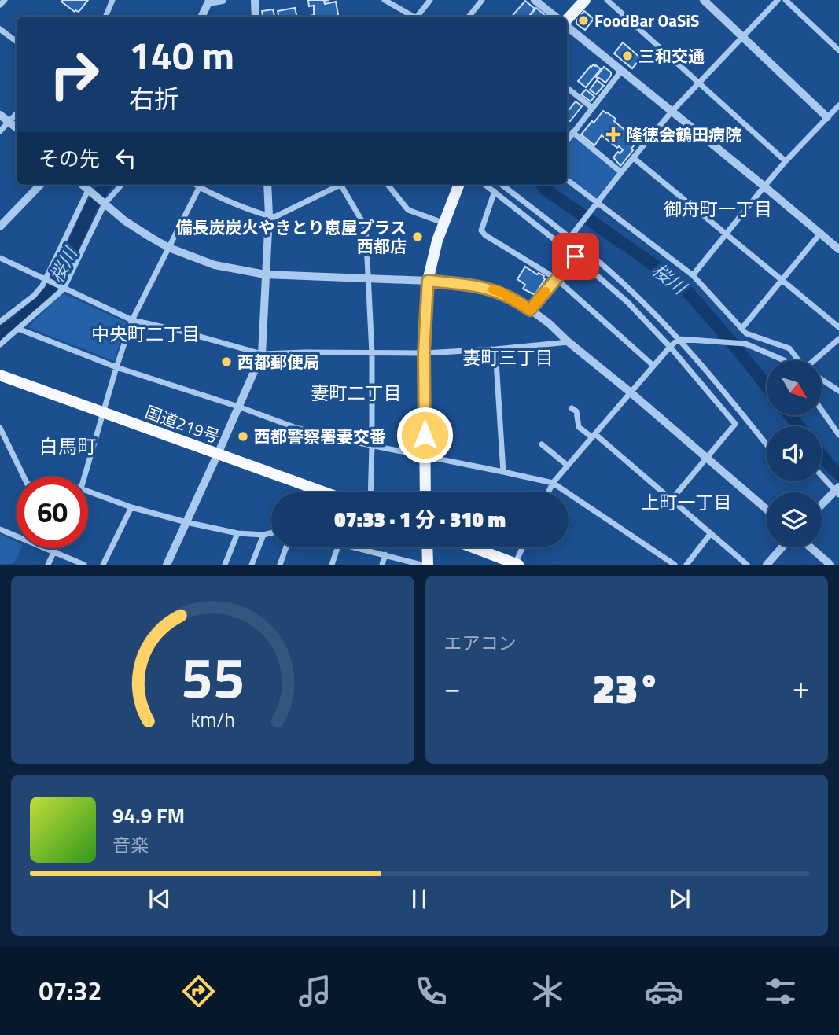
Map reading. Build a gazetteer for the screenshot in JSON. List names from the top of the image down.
{
  "streets": {
    "highway": ["国道219号"]
  },
  "districts": [
    "御舟町一丁目",
    "中央町二丁目",
    "妻町三丁目",
    "妻町二丁目",
    "白馬町",
    "上町一丁目"
  ],
  "water": ["桜川"],
  "places": {
    "other": [
      "FoodBar OaSiS",
      "三和交通",
      "備長炭炭火やきとり恵屋プラス 西都店",
      "西都郵便局",
      "西都警察署妻交番"
    ],
    "health": ["隆徳会鶴田病院"]
  },
  "north": "bottom right",
  "page": {
    "turn": ["140 m", "右折"],
    "then": "その先",
    "limit": "60",
    "trip": "07:33 · 1 分 · 310 m",
    "tile": "エアコン",
    "heat": ["−", "23°", "+"],
    "song": ["94.9 FM", "音楽"],
    "tabs": "07:32",
    "gauge": ["55", "km/h"]
  }
}
